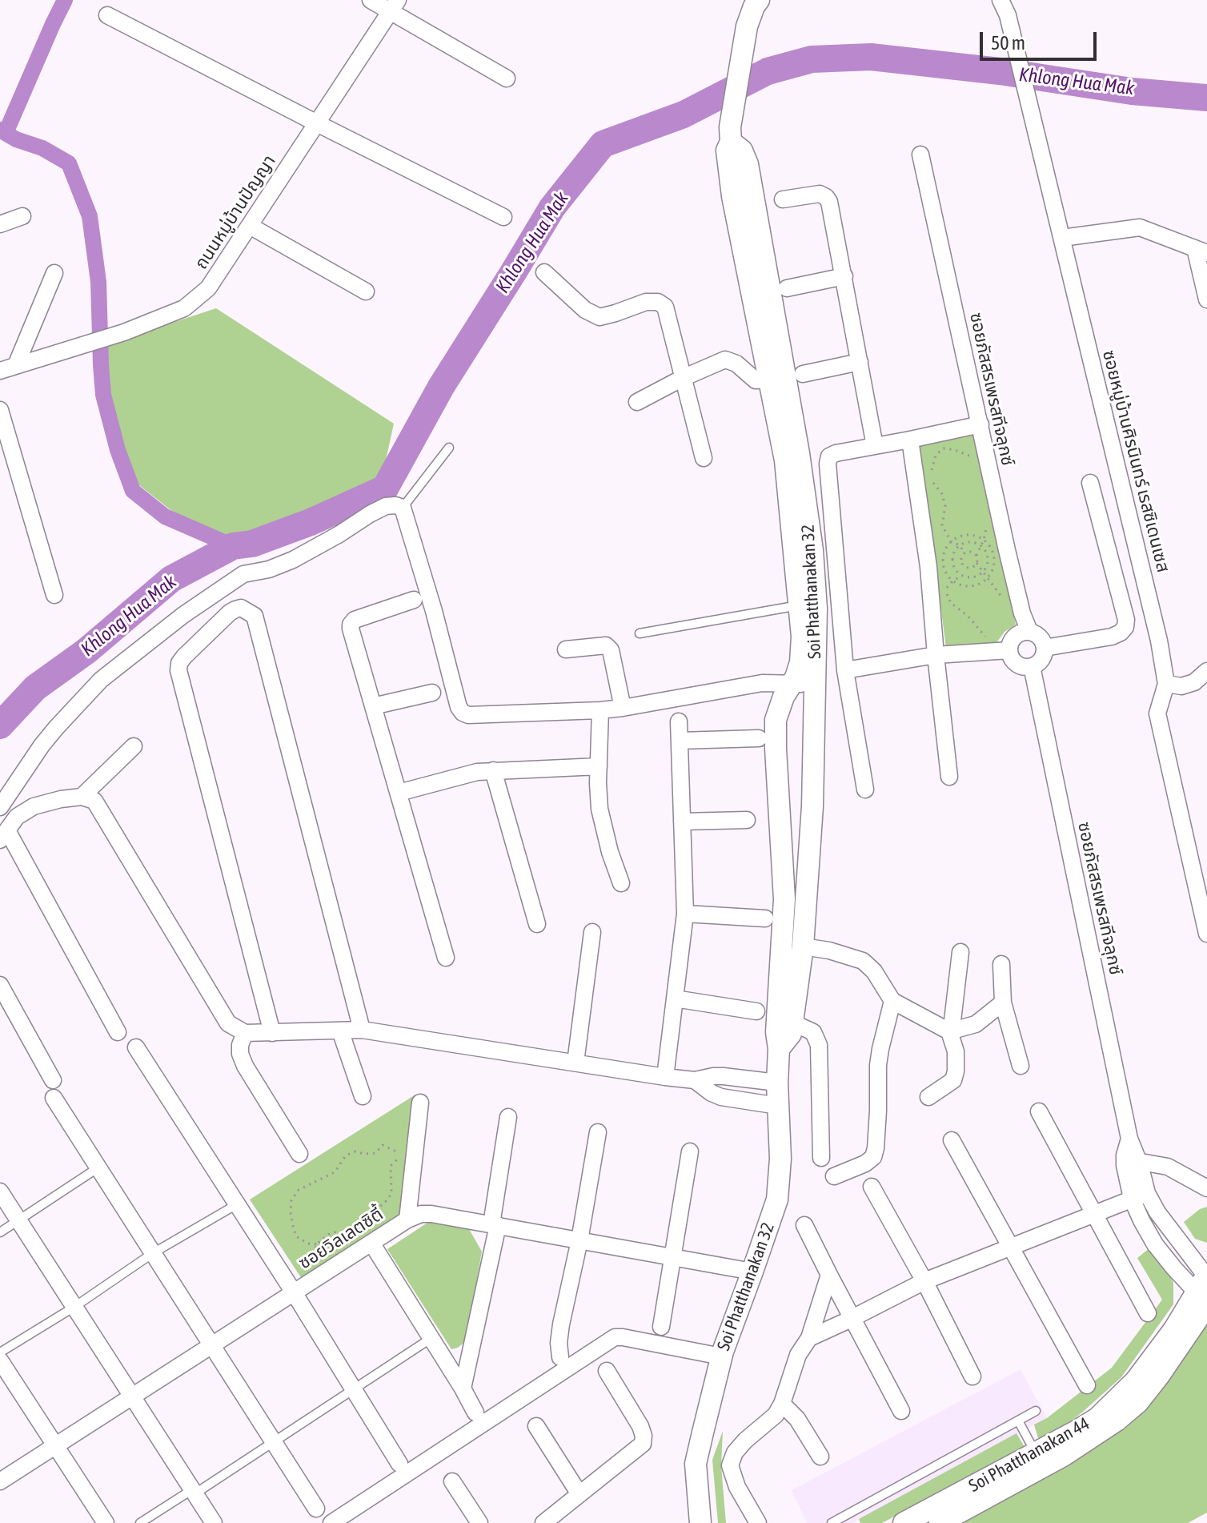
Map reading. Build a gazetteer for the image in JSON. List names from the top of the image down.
{
  "streets": {
    "street": [
      "ถนนหมู่บ้านปัญญา",
      "ซอยภัสสรเพรสทีจลุกซ์",
      "ซอยหมู่บ้านศิรนินทร์ เรสซิเดนเซส",
      "Soi Phatthanakan 32",
      "ซอยวิลเลตซิตี้",
      "Soi Phatthanakan 44"
    ]
  },
  "crossings": [
    ["ซอยภัสสรเพรสทีจลุกซ์", "Soi Phatthanakan 44"],
    ["Soi Phatthanakan 32", "ซอยวิลเลตซิตี้"]
  ],
  "water": ["Khlong Hua Mak"],
  "scale_bar": "50 m"
}
